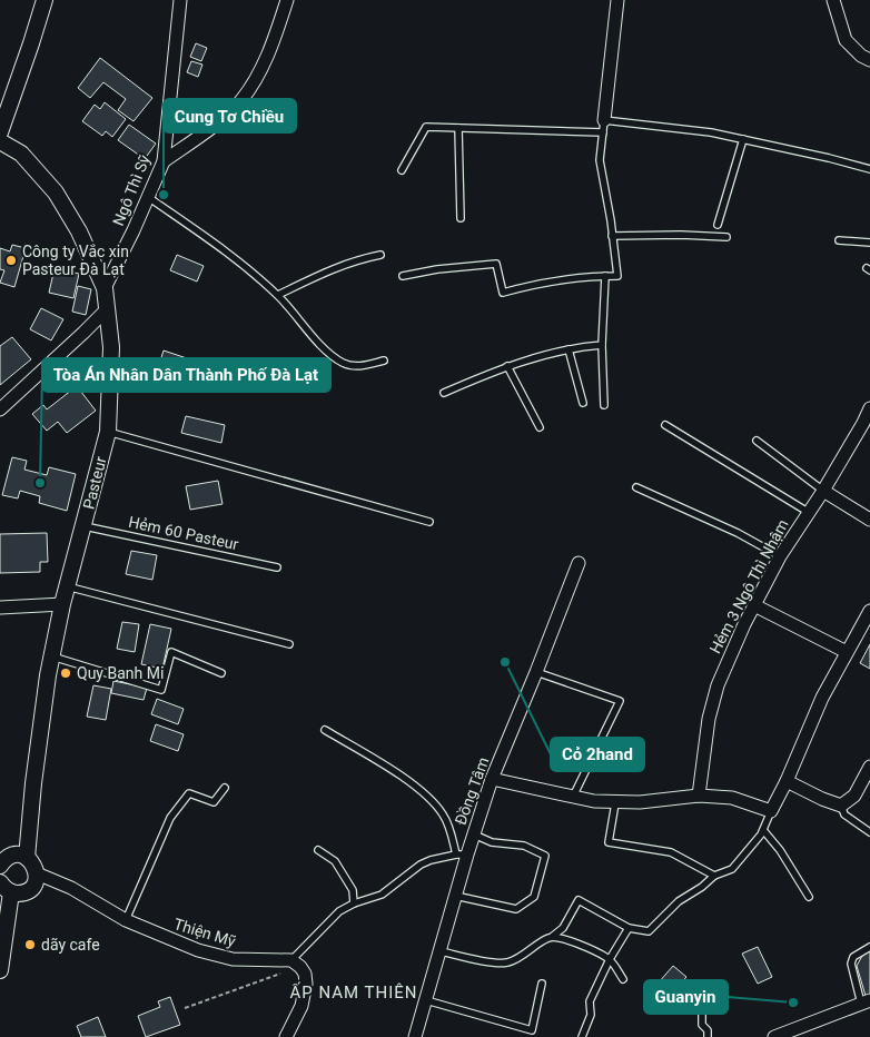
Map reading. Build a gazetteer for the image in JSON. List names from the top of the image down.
{
  "streets": {
    "street": [
      "Ngô Thì Sỹ",
      "Pasteur",
      "Hẻm 3 Ngô Thì Nhậm",
      "Đồng Tâm",
      "Thiện Mỹ"
    ],
    "lane": ["Hẻm 60 Pasteur"]
  },
  "crossings": [
    ["Ngô Thì Sỹ", "Pasteur"],
    ["Pasteur", "Hẻm 60 Pasteur"]
  ],
  "districts": ["ẤP NAM THIÊN"],
  "places": [
    "Cung Tơ Chiều",
    "Công ty Vắc xin Pasteur Đà Lạt",
    "Tòa Án Nhân Dân Thành Phố Đà Lạt",
    "Cỏ 2hand",
    "Quy Banh Mi",
    "dãy cafe",
    "Guanyin"
  ]
}
